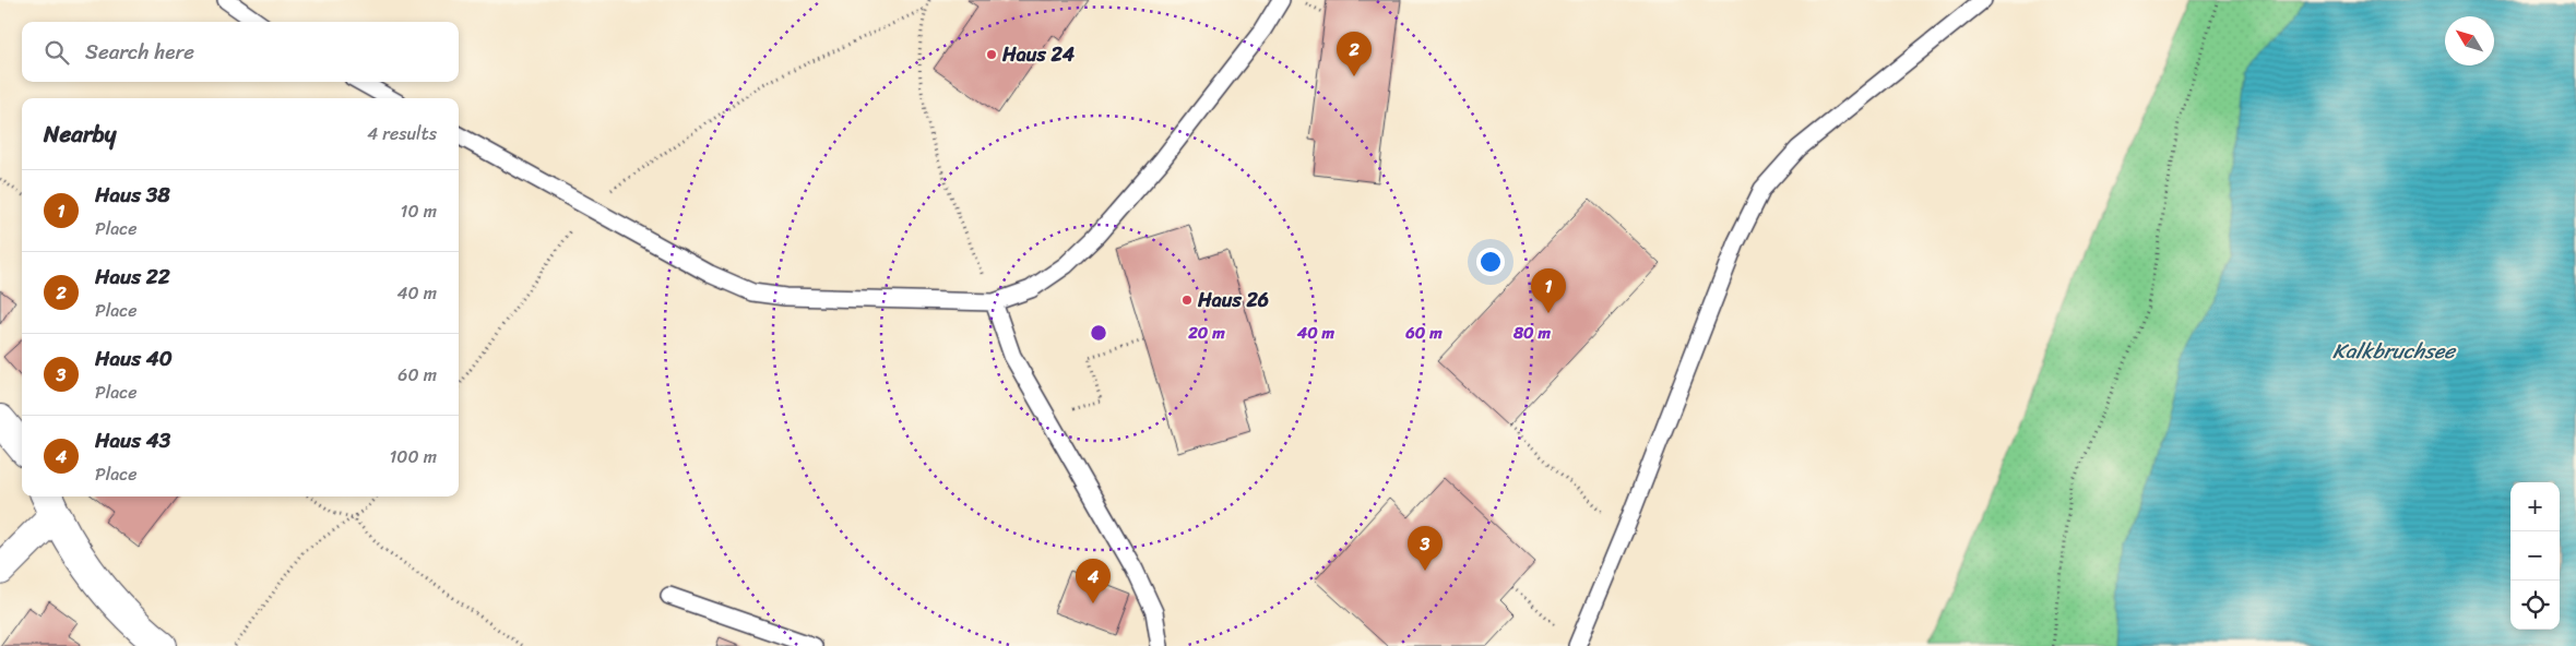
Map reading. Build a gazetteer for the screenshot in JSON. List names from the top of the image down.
{
  "water": ["Kalkbruchsee"],
  "places": ["Haus 24", "Haus 26"],
  "north": "top left",
  "page": {
    "search": "Search here",
    "pins": [
      "2",
      "1",
      "3",
      "4"
    ],
    "heading": ["Nearby", "4 results"],
    "list": [
      {
        "mark": "1",
        "name": "Haus 38",
        "note": "Place",
        "value": "10 m"
      },
      {
        "mark": "2",
        "name": "Haus 22",
        "note": "Place",
        "value": "40 m"
      },
      {
        "mark": "3",
        "name": "Haus 40",
        "note": "Place",
        "value": "60 m"
      },
      {
        "mark": "4",
        "name": "Haus 43",
        "note": "Place",
        "value": "100 m"
      }
    ],
    "map_buttons": ["+", "−"]
  },
  "rings": [
    "20 m",
    "40 m",
    "60 m",
    "80 m"
  ]
}
